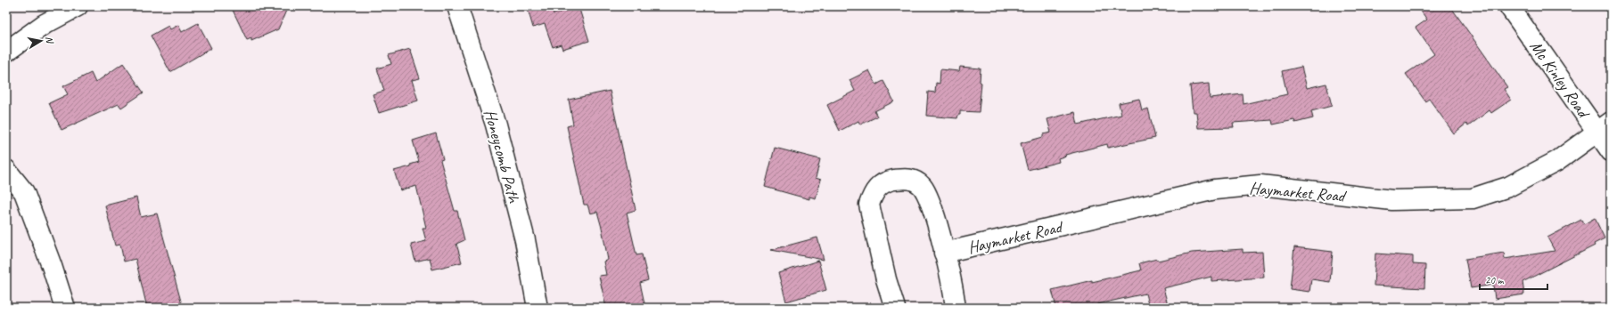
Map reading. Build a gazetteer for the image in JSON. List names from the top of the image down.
{
  "streets": {
    "street": ["Mc Kinley Road", "Honeycomb Path", "Haymarket Road"]
  },
  "crossings": [
    ["Mc Kinley Road", "Haymarket Road"]
  ],
  "scale_bar": "20 m",
  "north": "right"
}
